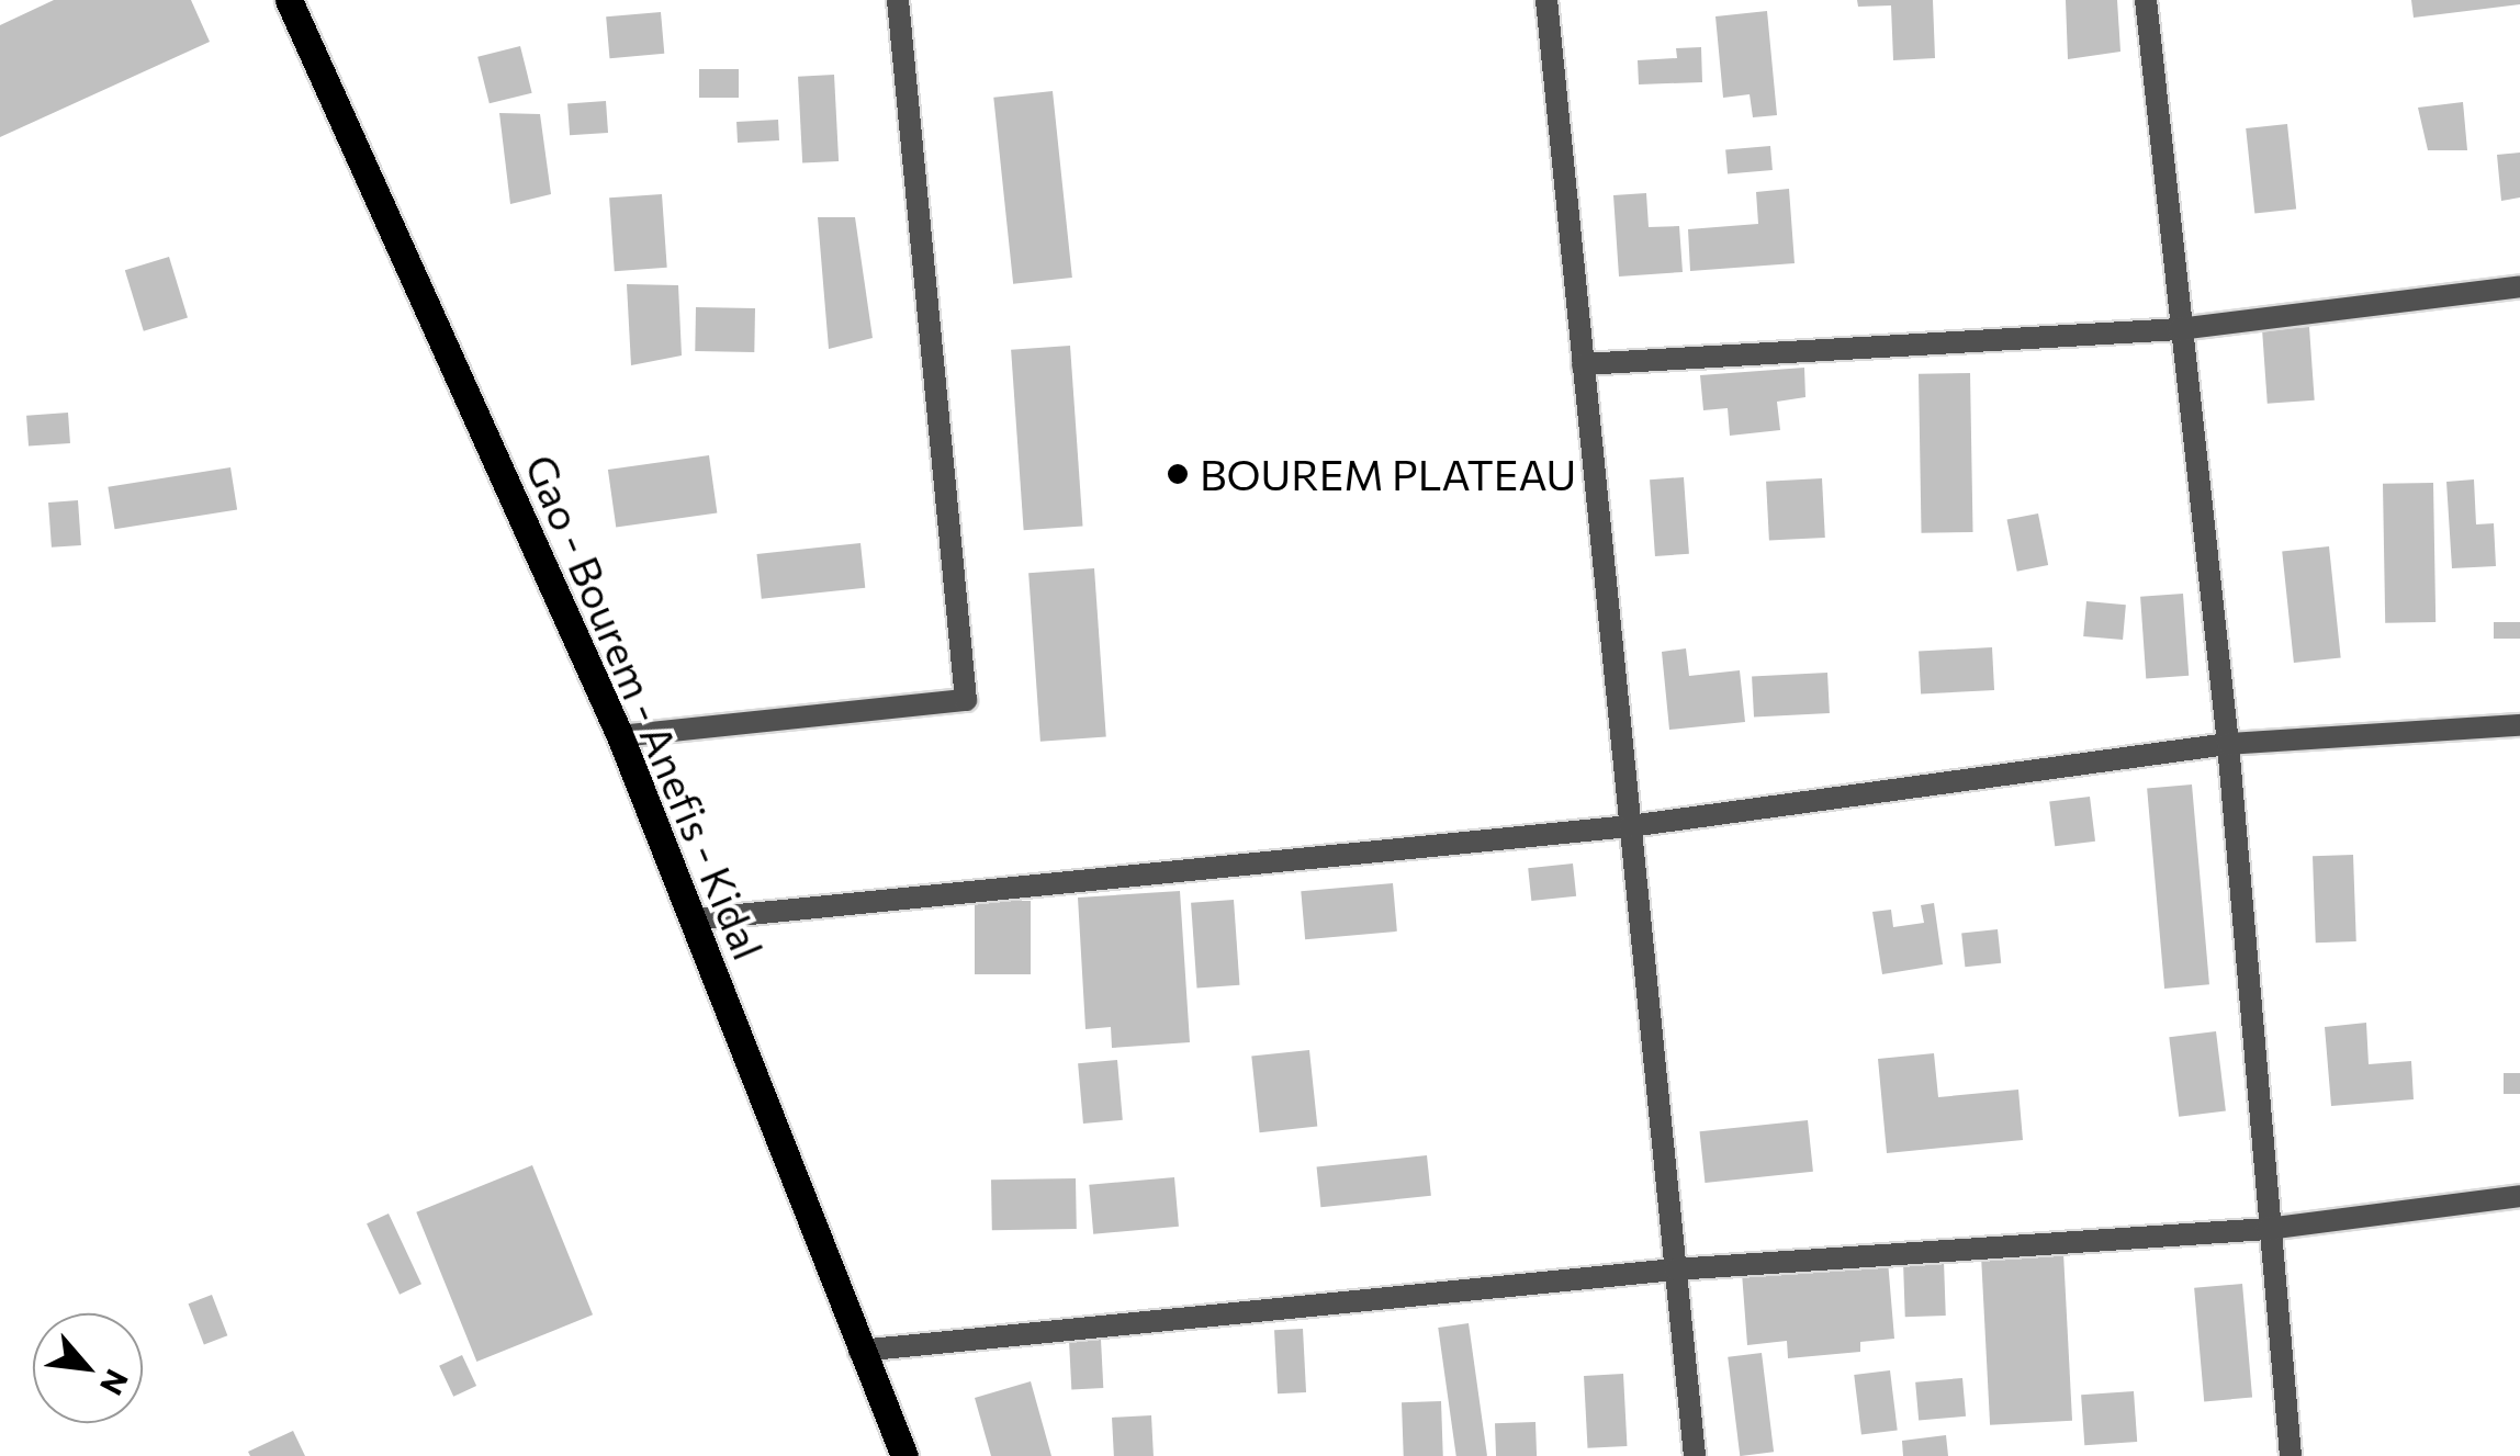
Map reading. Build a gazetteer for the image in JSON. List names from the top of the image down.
{
  "streets": {
    "main road": ["Gao - Bourem - Anefis - Kidal"]
  },
  "places": ["BOUREM PLATEAU"],
  "north": "bottom right"
}
